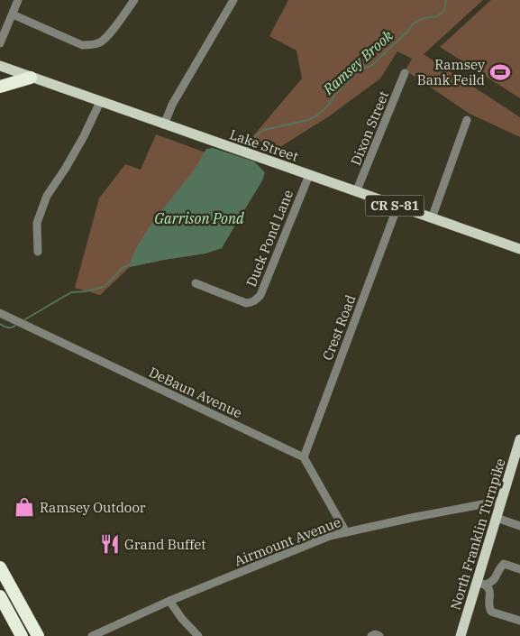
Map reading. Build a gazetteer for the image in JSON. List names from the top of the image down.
{
  "streets": {
    "main road": ["Lake Street", "CR S-81", "North Franklin Turnpike"],
    "street": [
      "Dixon Street",
      "Duck Pond Lane",
      "Crest Road",
      "DeBaun Avenue",
      "Airmount Avenue"
    ]
  },
  "crossings": [
    ["Dixon Street", "Lake Street"],
    ["Lake Street", "Duck Pond Lane"],
    ["Lake Street", "Crest Road"],
    ["Crest Road", "DeBaun Avenue"],
    ["North Franklin Turnpike", "Airmount Avenue"]
  ],
  "water": ["Ramsey Brook", "Garrison Pond"],
  "places": {
    "sports": ["Ramsey Bank Feild"],
    "shop": ["Ramsey Outdoor"],
    "restaurant": ["Grand Buffet"]
  }
}
